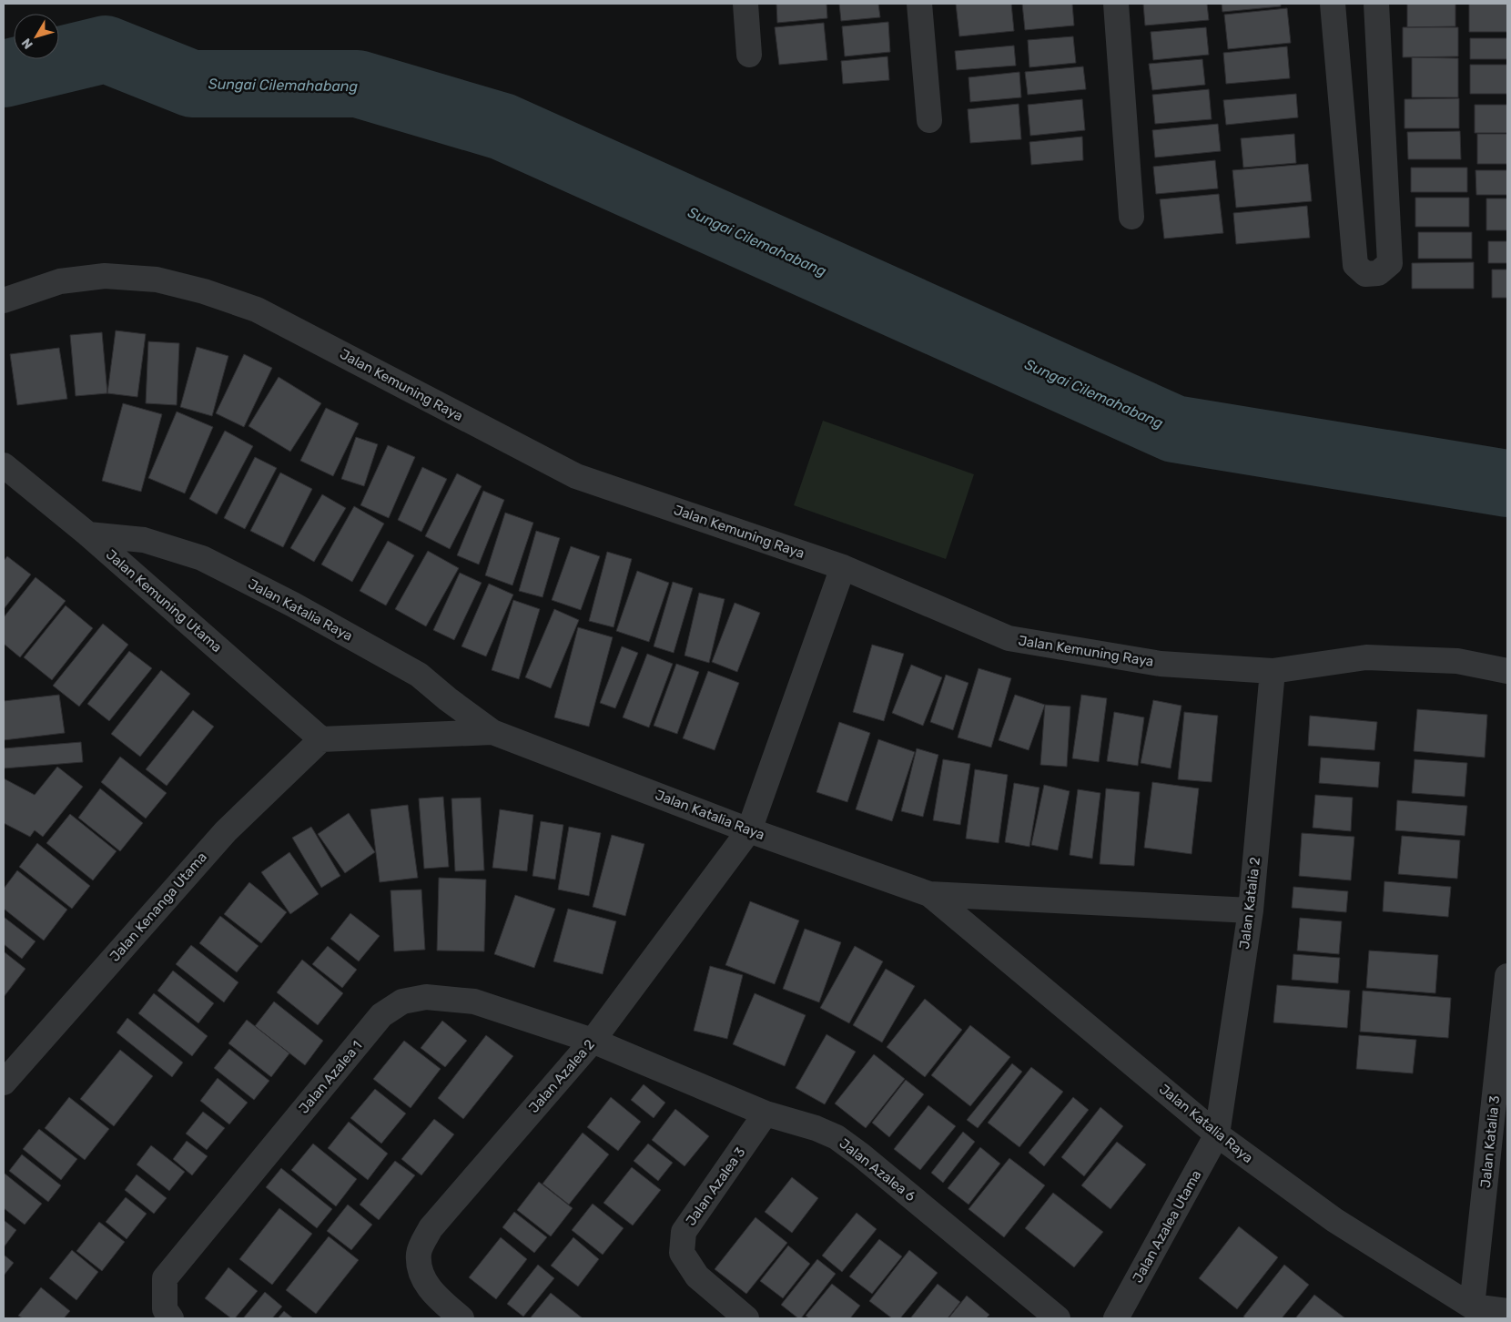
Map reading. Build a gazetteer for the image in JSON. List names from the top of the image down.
{
  "streets": {
    "street": [
      "Jalan Kemuning Raya",
      "Jalan Kemuning Utama",
      "Jalan Katalia Raya",
      "Jalan Katalia 2",
      "Jalan Kenanga Utama",
      "Jalan Azalea 2",
      "Jalan Azalea 1",
      "Jalan Katalia 3",
      "Jalan Azalea 6",
      "Jalan Azalea 3",
      "Jalan Azalea Utama"
    ]
  },
  "crossings": [
    ["Jalan Kemuning Raya", "Jalan Katalia 2"],
    ["Jalan Kemuning Raya", "Jalan Azalea 2"],
    ["Jalan Kemuning Utama", "Jalan Katalia Raya"],
    ["Jalan Kemuning Utama", "Jalan Kenanga Utama"],
    ["Jalan Katalia Raya", "Jalan Katalia 2"],
    ["Jalan Katalia Raya", "Jalan Kenanga Utama"],
    ["Jalan Katalia Raya", "Jalan Azalea 2"],
    ["Jalan Katalia Raya", "Jalan Katalia 3"],
    ["Jalan Katalia Raya", "Jalan Azalea Utama"],
    ["Jalan Katalia 2", "Jalan Azalea Utama"],
    ["Jalan Azalea 2", "Jalan Azalea 1"],
    ["Jalan Azalea 2", "Jalan Azalea 6"],
    ["Jalan Azalea 1", "Jalan Azalea 6"],
    ["Jalan Azalea 6", "Jalan Azalea 3"]
  ],
  "water": ["Sungai Cilemahabang"],
  "north": "bottom left"
}
